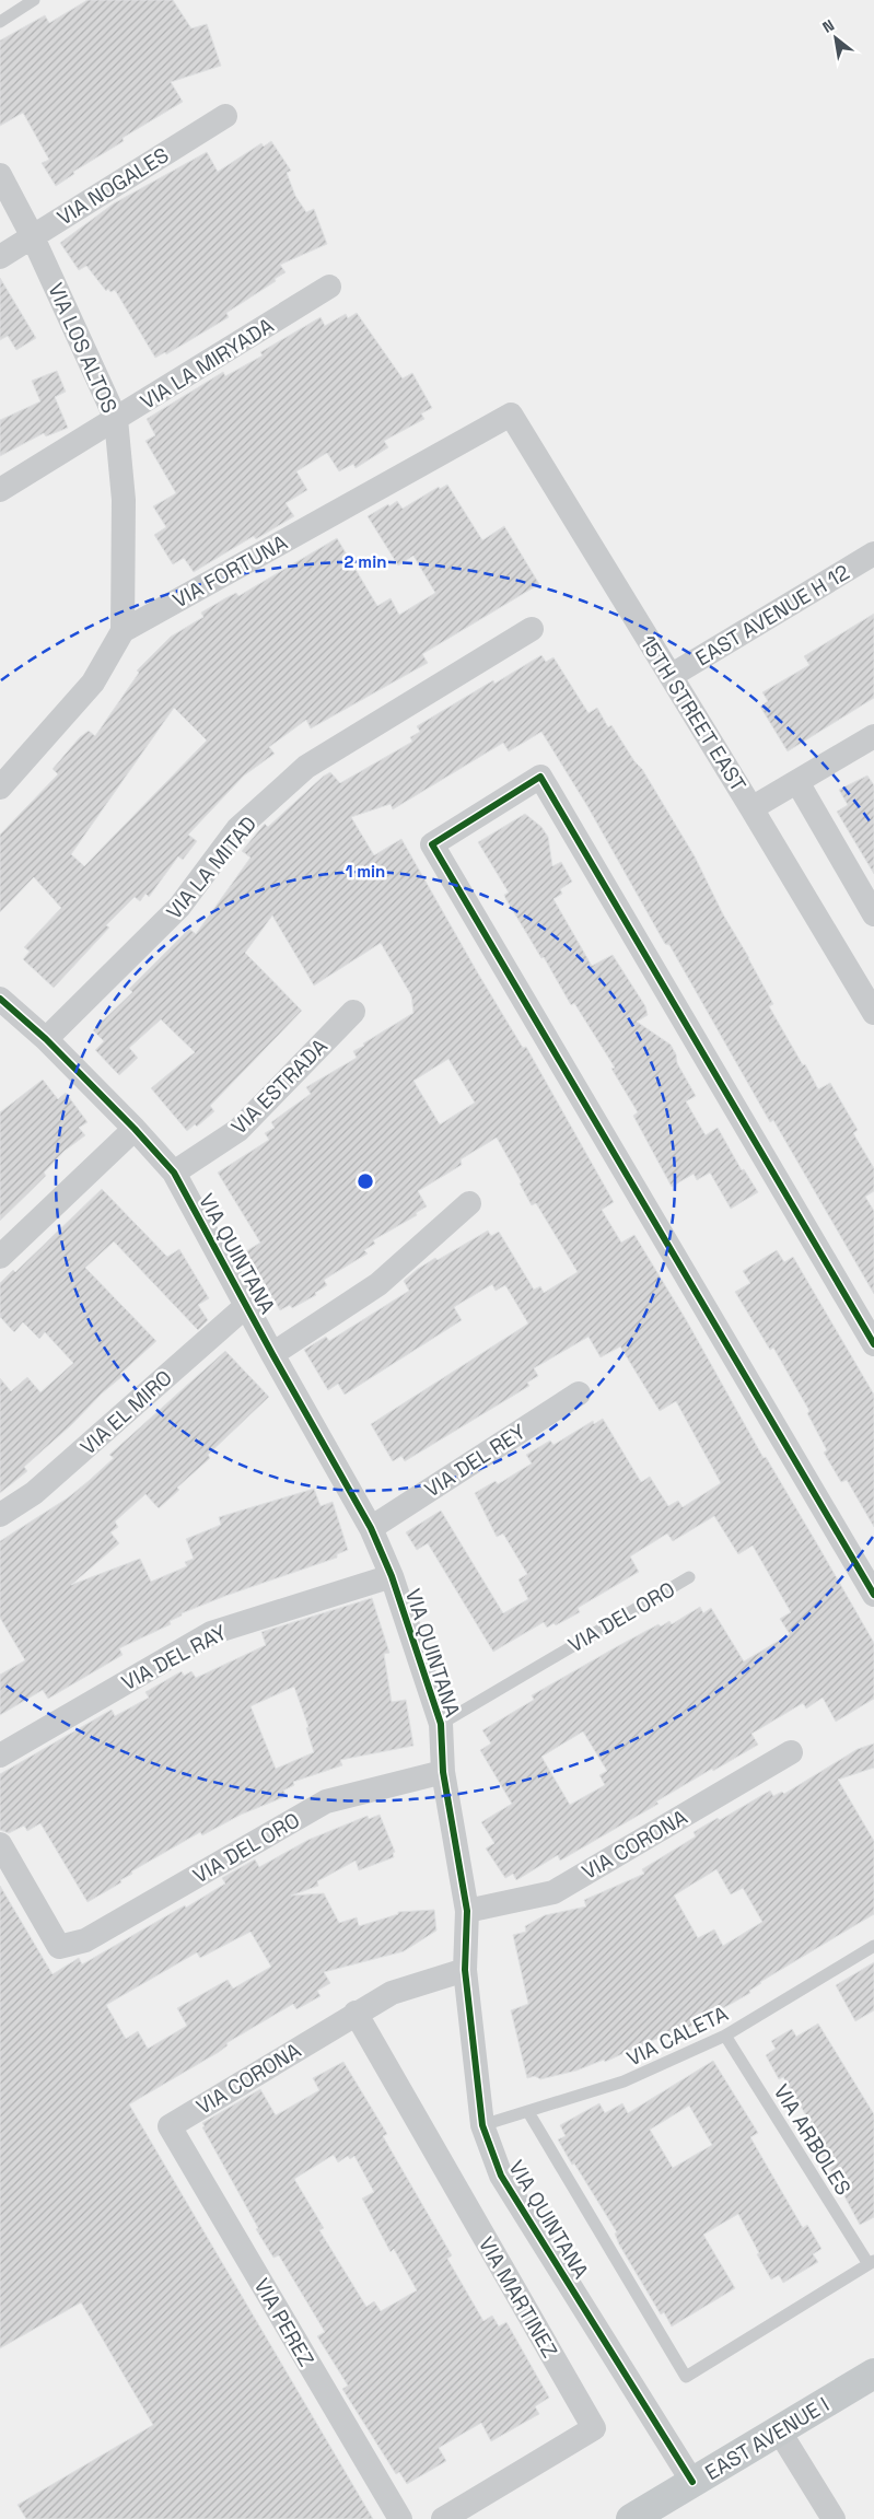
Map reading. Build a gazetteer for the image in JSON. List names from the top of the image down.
{
  "streets": {
    "main road": ["EAST AVENUE I"],
    "street": [
      "VIA NOGALES",
      "VIA LOS ALTOS",
      "VIA LA MIRYADA",
      "VIA FORTUNA",
      "EAST AVENUE H 12",
      "15TH STREET EAST",
      "VIA LA MITAD",
      "VIA ESTRADA",
      "VIA QUINTANA",
      "VIA EL MIRO",
      "VIA DEL REY",
      "VIA DEL ORO",
      "VIA DEL RAY",
      "VIA CORONA",
      "VIA MARTINEZ",
      "VIA PEREZ"
    ],
    "lane": ["VIA CALETA", "VIA ARBOLES"]
  },
  "crossings": [
    ["VIA NOGALES", "VIA LOS ALTOS"],
    ["VIA LOS ALTOS", "VIA LA MIRYADA"],
    ["VIA LOS ALTOS", "VIA FORTUNA"],
    ["VIA FORTUNA", "15TH STREET EAST"],
    ["EAST AVENUE H 12", "15TH STREET EAST"],
    ["VIA LA MITAD", "VIA QUINTANA"],
    ["VIA ESTRADA", "VIA QUINTANA"],
    ["VIA QUINTANA", "VIA EL MIRO"],
    ["VIA QUINTANA", "VIA DEL REY"],
    ["VIA QUINTANA", "VIA DEL ORO"],
    ["VIA QUINTANA", "VIA DEL RAY"],
    ["VIA QUINTANA", "VIA CORONA"],
    ["VIA QUINTANA", "VIA CALETA"],
    ["VIA QUINTANA", "VIA ARBOLES"],
    ["VIA QUINTANA", "EAST AVENUE I"],
    ["VIA CORONA", "VIA MARTINEZ"],
    ["VIA CORONA", "VIA PEREZ"],
    ["VIA CALETA", "VIA ARBOLES"]
  ],
  "north": "top left",
  "rings": ["2 min", "1 min"]
}
